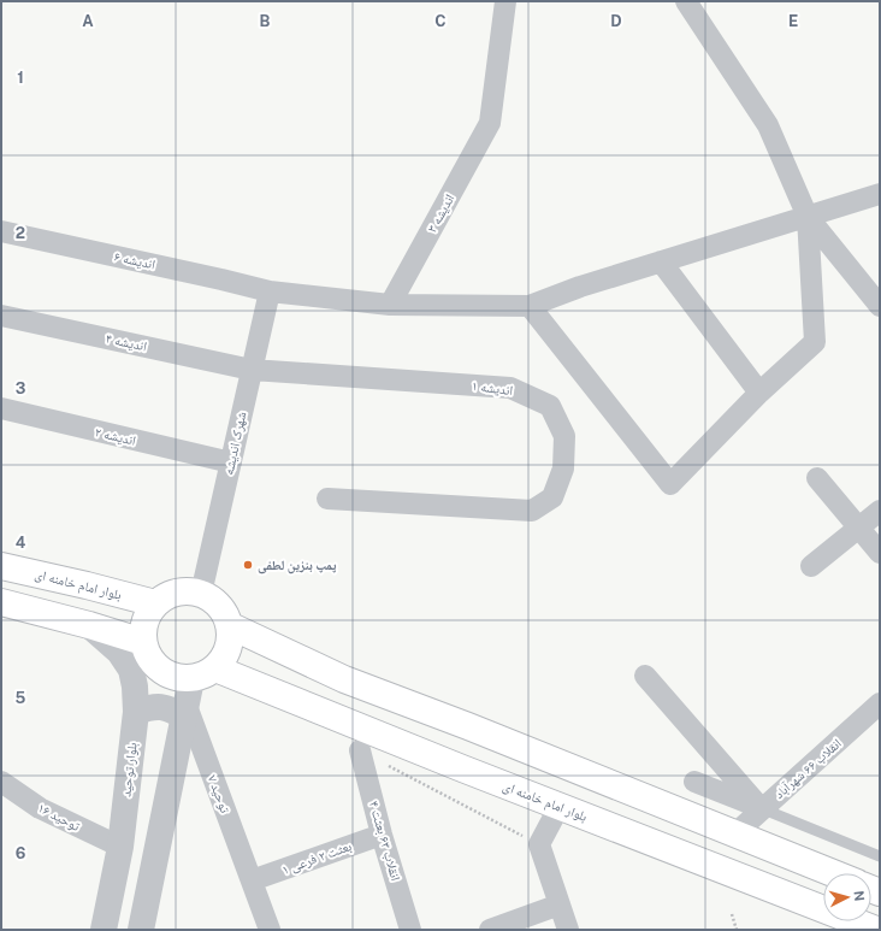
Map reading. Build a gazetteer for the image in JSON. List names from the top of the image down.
{
  "streets": {
    "main road": ["بلوار امام خامنه ای"],
    "street": [
      "اندیشه ۳",
      "اندیشه ۶",
      "اندیشه ۴",
      "اندیشه ۱",
      "اندیشه ۲",
      "شهرک اندیشه",
      "انقلاب ۶۶ شهرآباد",
      "بلوار توحید",
      "توحید ۷",
      "توحید ۱۶",
      "انقلاب ۶۳ بعثت ۴",
      "بعثت ۲ فرعی ۱"
    ]
  },
  "crossings": [
    ["اندیشه ۶", "شهرک اندیشه"],
    ["اندیشه ۴", "اندیشه ۱"],
    ["اندیشه ۴", "شهرک اندیشه"],
    ["اندیشه ۱", "شهرک اندیشه"],
    ["اندیشه ۲", "شهرک اندیشه"],
    ["شهرک اندیشه", "بلوار امام خامنه ای"],
    ["بلوار توحید", "توحید ۱۶"],
    ["توحید ۷", "بعثت ۲ فرعی ۱"],
    ["انقلاب ۶۳ بعثت ۴", "بعثت ۲ فرعی ۱"]
  ],
  "places": ["پمپ بنزین لطفی"],
  "north": "right",
  "grid": {
    "columns": [
      "A",
      "B",
      "C",
      "D",
      "E"
    ],
    "rows": [
      "1",
      "2",
      "3",
      "4",
      "5",
      "6"
    ]
  }
}
